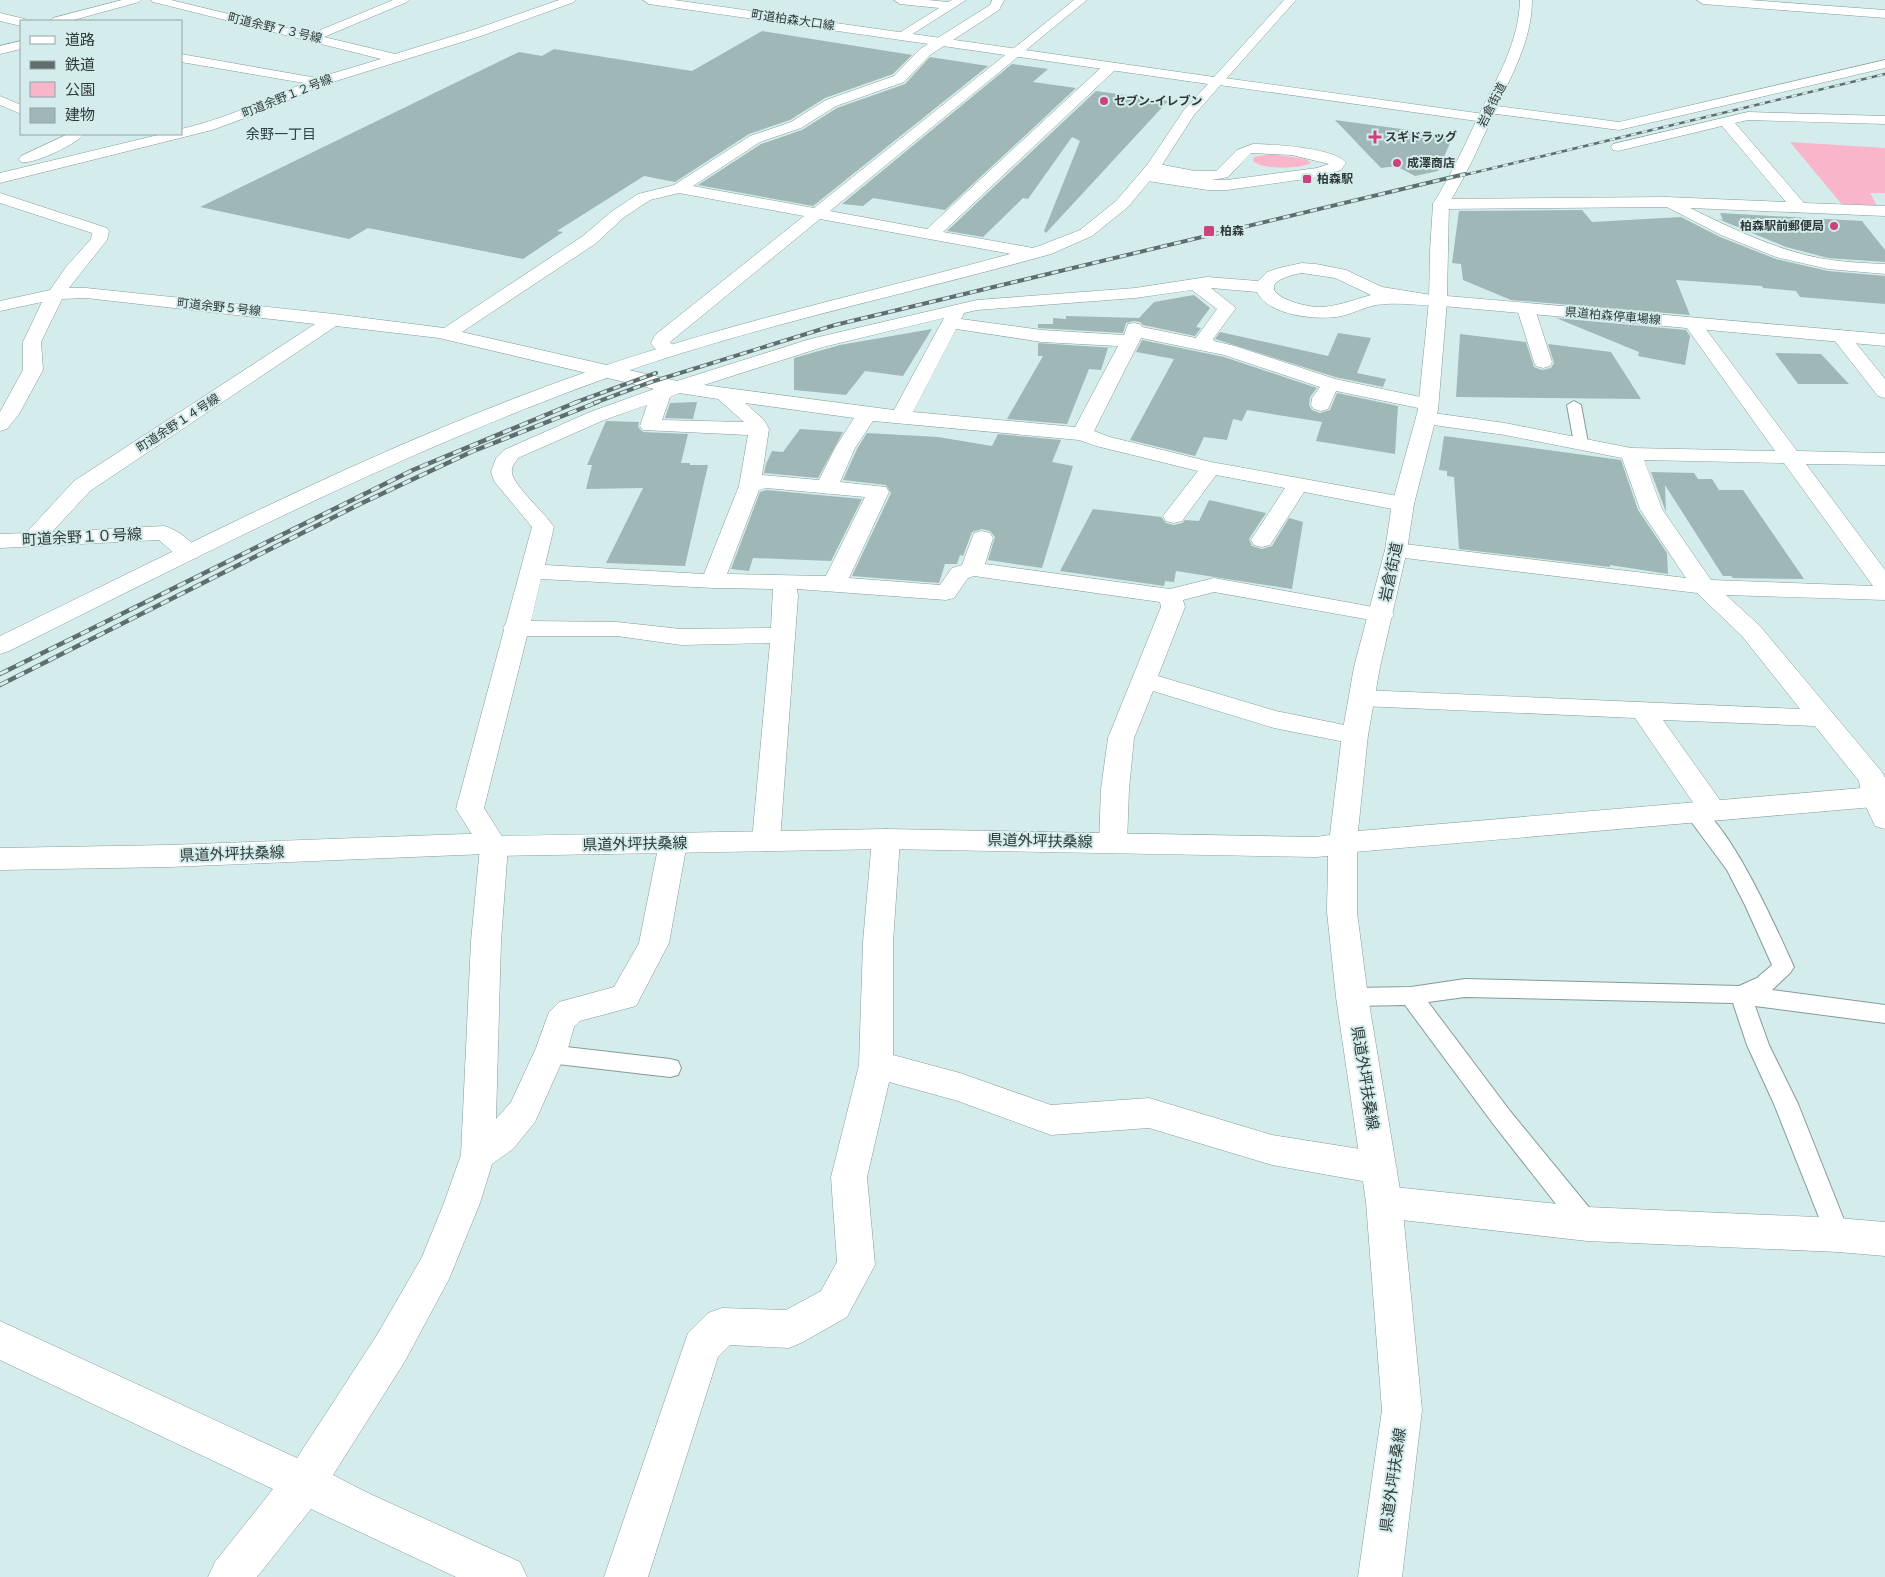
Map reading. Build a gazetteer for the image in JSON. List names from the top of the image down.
{
  "streets": {
    "street": [
      "町道柏森大口線",
      "町道余野７３号線",
      "町道余野１２号線",
      "岩倉街道",
      "町道余野５号線",
      "県道柏森停車場線",
      "町道余野１４号線",
      "町道余野１０号線",
      "県道外坪扶桑線"
    ]
  },
  "crossings": [
    ["町道柏森大口線", "岩倉街道"],
    ["町道余野７３号線", "町道余野１２号線"],
    ["岩倉街道", "町道余野５号線"],
    ["岩倉街道", "県道柏森停車場線"],
    ["岩倉街道", "県道外坪扶桑線"],
    ["町道余野５号線", "町道余野１４号線"],
    ["町道余野１４号線", "町道余野１０号線"]
  ],
  "districts": ["余野一丁目"],
  "places": {
    "other": ["セブン-イレブン", "成澤商店", "柏森駅前郵便局"],
    "health": ["スギドラッグ"],
    "transit": ["柏森駅", "柏森"]
  },
  "legend": [
    "道路",
    "鉄道",
    "公園",
    "建物"
  ]
}
